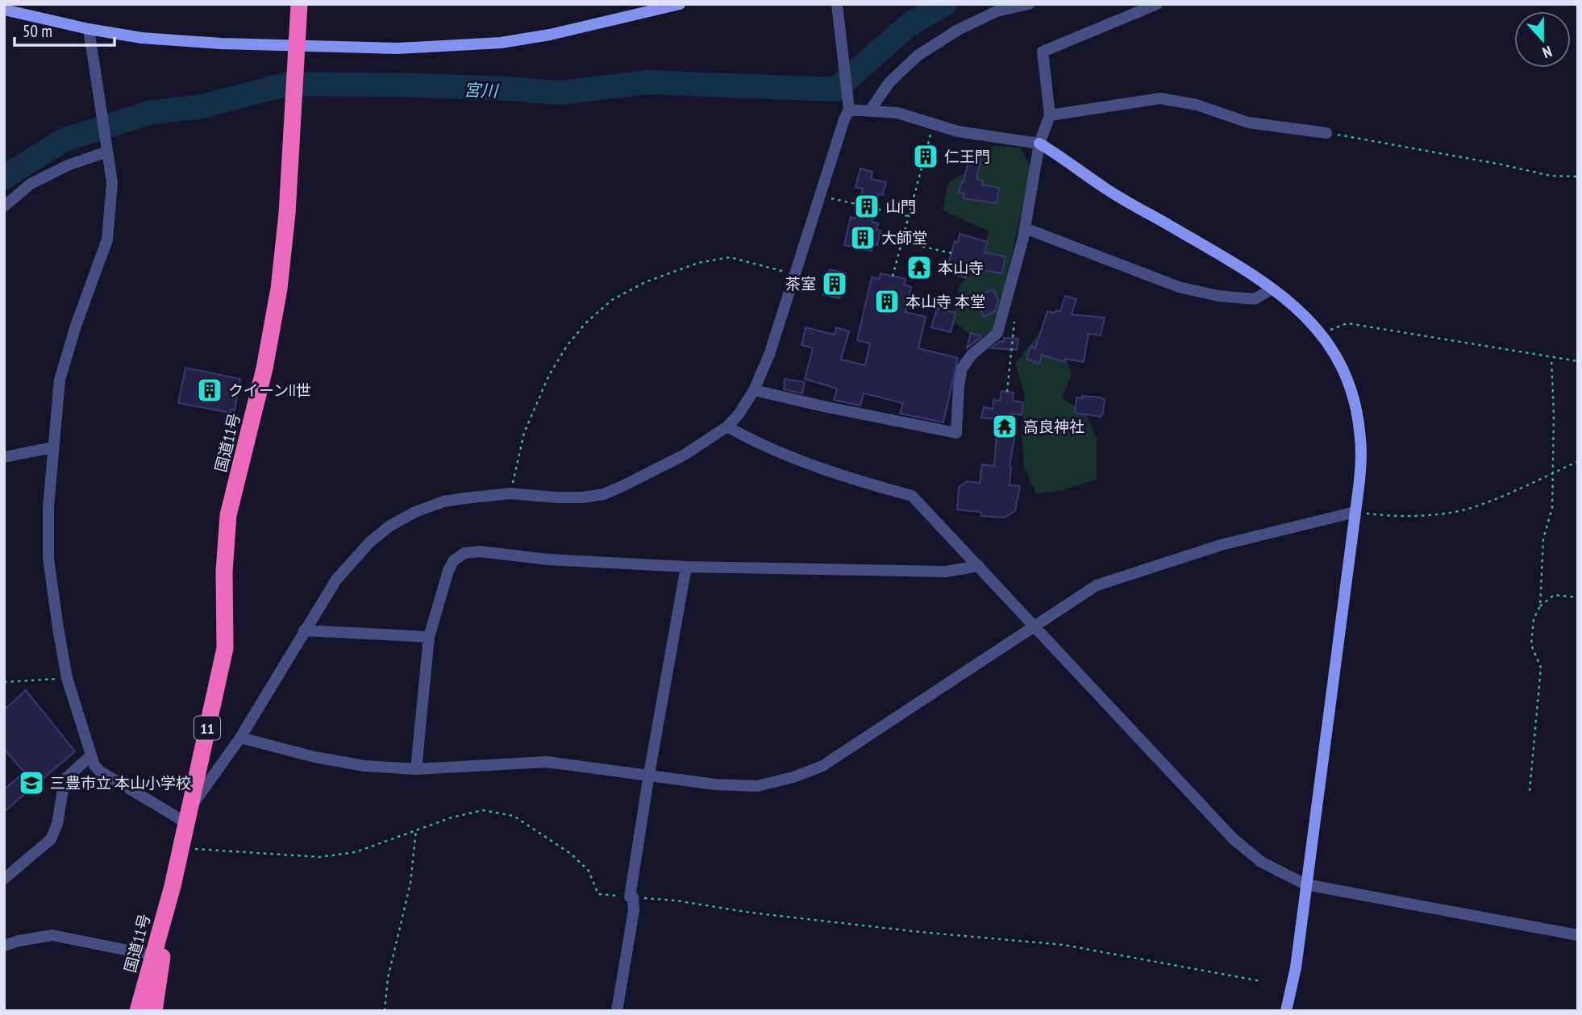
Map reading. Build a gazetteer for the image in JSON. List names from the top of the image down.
{
  "streets": {
    "highway": ["国道11号", "11"]
  },
  "water": ["宮川"],
  "places": {
    "building": [
      "仁王門",
      "山門",
      "大師堂",
      "茶室",
      "本山寺 本堂",
      "クイーンII世"
    ],
    "temple": ["本山寺", "高良神社"],
    "school or university": ["三豊市立 本山小学校"]
  },
  "scale_bar": "50 m",
  "north": "bottom"
}
